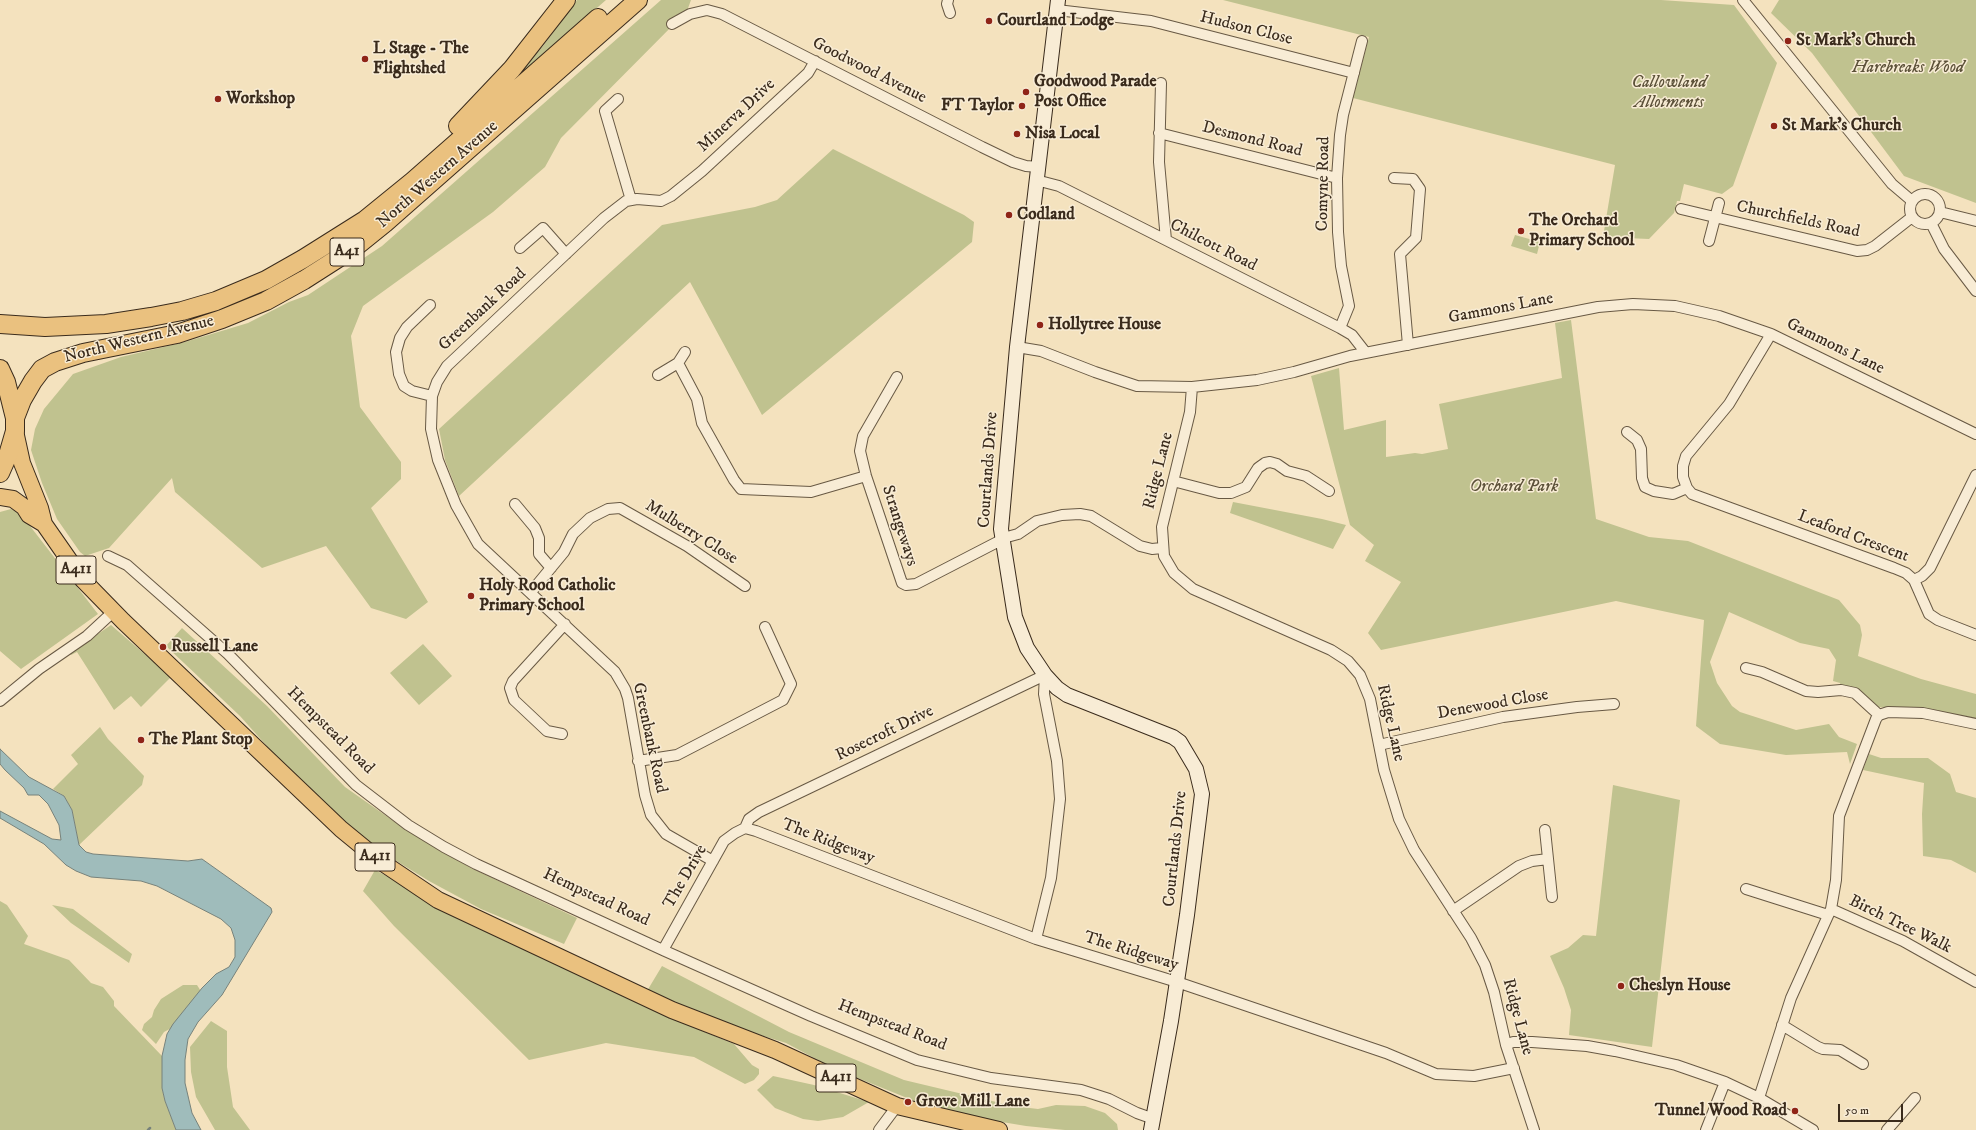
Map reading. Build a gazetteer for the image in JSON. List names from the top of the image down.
{
  "streets": {
    "highway": ["North Western Avenue", "A41"],
    "main road": ["A411"],
    "street": [
      "Hudson Close",
      "Goodwood Avenue",
      "Minerva Drive",
      "Desmond Road",
      "Comyne Road",
      "Churchfields Road",
      "Chilcott Road",
      "Gammons Lane",
      "Greenbank Road",
      "Courtlands Drive",
      "Ridge Lane",
      "Strangeways",
      "Mulberry Close",
      "Leaford Crescent",
      "Denewood Close",
      "Hempstead Road",
      "Rosecroft Drive",
      "The Ridgeway",
      "The Drive",
      "Birch Tree Walk"
    ]
  },
  "crossings": [
    ["Hudson Close", "Comyne Road"],
    ["Hudson Close", "Courtlands Drive"],
    ["Goodwood Avenue", "Minerva Drive"],
    ["Goodwood Avenue", "Chilcott Road"],
    ["Goodwood Avenue", "Courtlands Drive"],
    ["Minerva Drive", "Greenbank Road"],
    ["Desmond Road", "Comyne Road"],
    ["North Western Avenue", "A411"],
    ["Comyne Road", "Chilcott Road"],
    ["Chilcott Road", "Gammons Lane"],
    ["Chilcott Road", "Courtlands Drive"],
    ["Gammons Lane", "Courtlands Drive"],
    ["Gammons Lane", "Ridge Lane"],
    ["Greenbank Road", "The Drive"],
    ["Courtlands Drive", "Strangeways"],
    ["Courtlands Drive", "Hempstead Road"],
    ["Courtlands Drive", "Rosecroft Drive"],
    ["Courtlands Drive", "The Ridgeway"],
    ["Ridge Lane", "Strangeways"],
    ["Ridge Lane", "Denewood Close"],
    ["Ridge Lane", "The Ridgeway"],
    ["Hempstead Road", "The Drive"],
    ["Rosecroft Drive", "The Ridgeway"],
    ["Rosecroft Drive", "The Drive"],
    ["The Ridgeway", "The Drive"]
  ],
  "parks": ["Harebreaks Wood", "Callowland Allotments", "Orchard Park"],
  "places": [
    "Courtland Lodge",
    "St Mark's Church",
    "L Stage - The Flightshed",
    "Goodwood Parade Post Office",
    "Workshop",
    "FT Taylor",
    "St Mark’s Church",
    "Nisa Local",
    "Codland",
    "The Orchard Primary School",
    "Hollytree House",
    "Holy Rood Catholic Primary School",
    "Russell Lane",
    "The Plant Stop",
    "Cheslyn House",
    "Grove Mill Lane",
    "Tunnel Wood Road"
  ],
  "scale_bar": "50 m"
}
